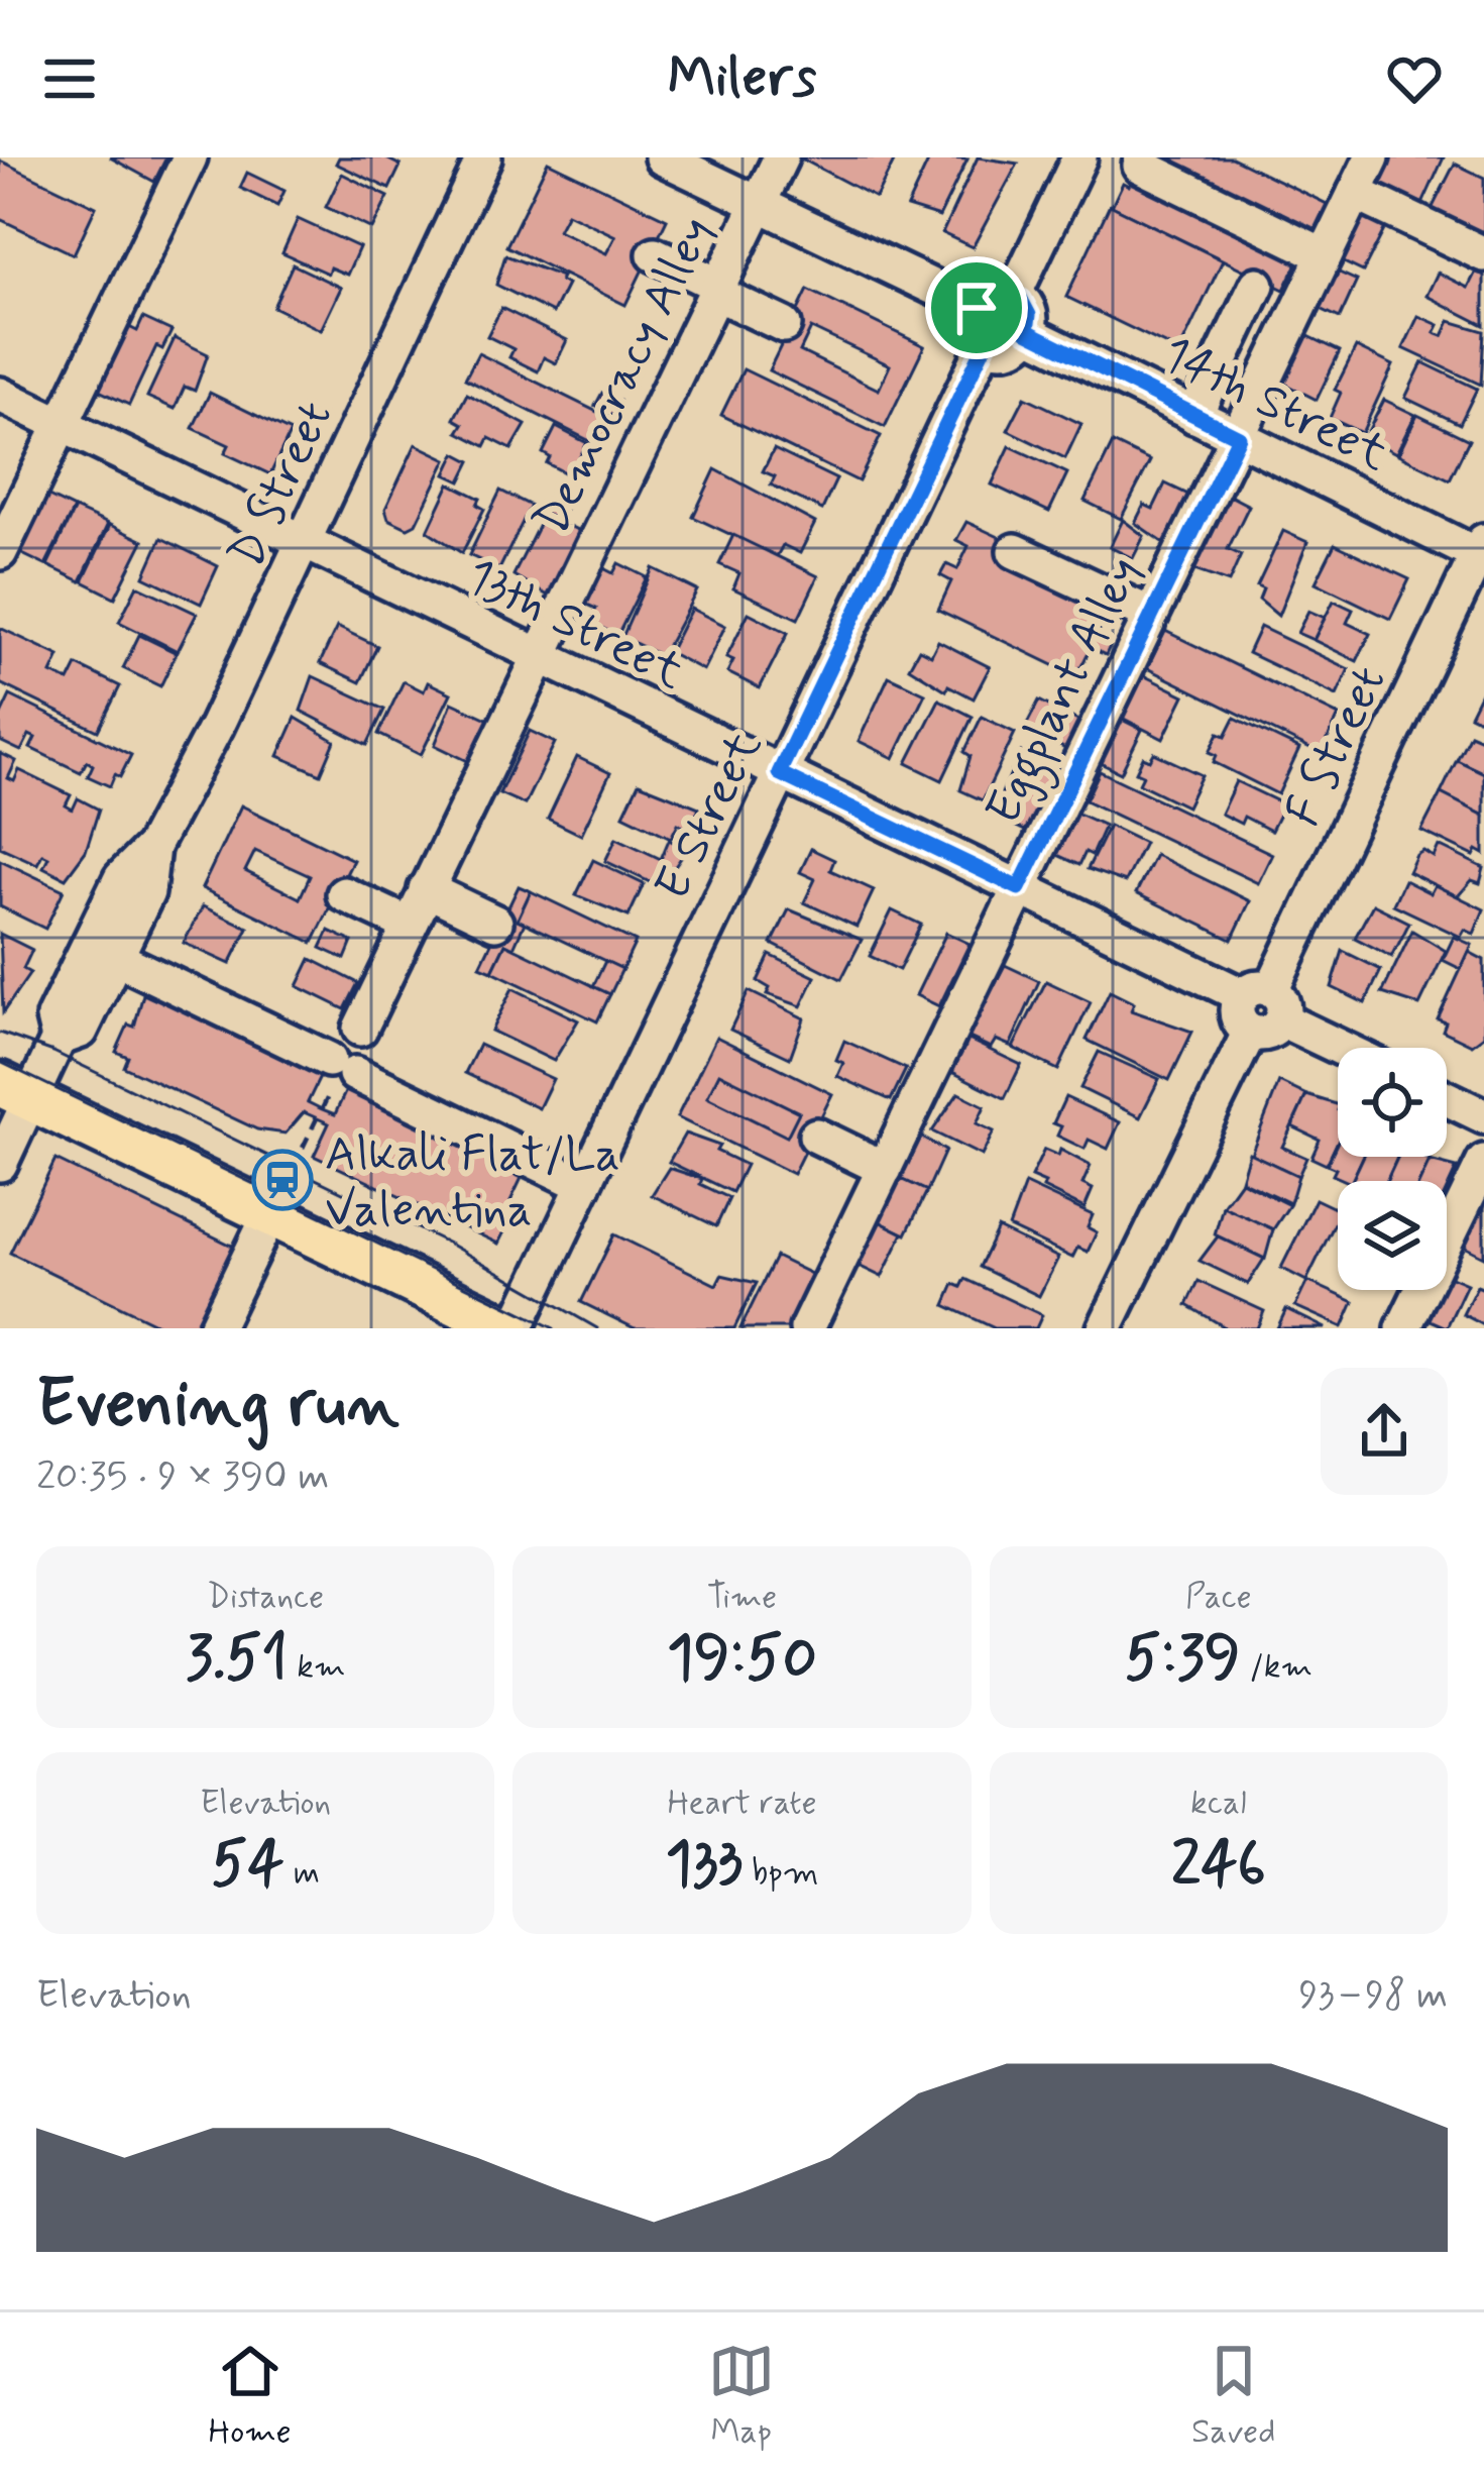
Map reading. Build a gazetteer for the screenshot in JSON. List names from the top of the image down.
{
  "streets": {
    "street": [
      "Democracy Alley",
      "14th Street",
      "D Street",
      "13th Street",
      "Eggplant Alley",
      "F Street",
      "E Street"
    ]
  },
  "crossings": [
    ["Democracy Alley", "13th Street"],
    ["14th Street", "Eggplant Alley"],
    ["14th Street", "F Street"],
    ["14th Street", "E Street"],
    ["D Street", "13th Street"],
    ["13th Street", "Eggplant Alley"],
    ["13th Street", "F Street"],
    ["13th Street", "E Street"]
  ],
  "places": {
    "station": ["Alkali Flat/La Valentina"]
  },
  "page": {
    "header": "Milers",
    "heading": ["Evening run", "20:35 · 9 × 390 m"],
    "stats": [
      ["Distance", "3.51 km"],
      ["Time", "19:50"],
      ["Pace", "5:39 /km"],
      ["Elevation", "54 m"],
      ["Heart rate", "133 bpm"],
      ["kcal", "246"]
    ],
    "chart": ["Elevation", "93–98 m"],
    "tabs": ["Home", "Map", "Saved"]
  }
}
